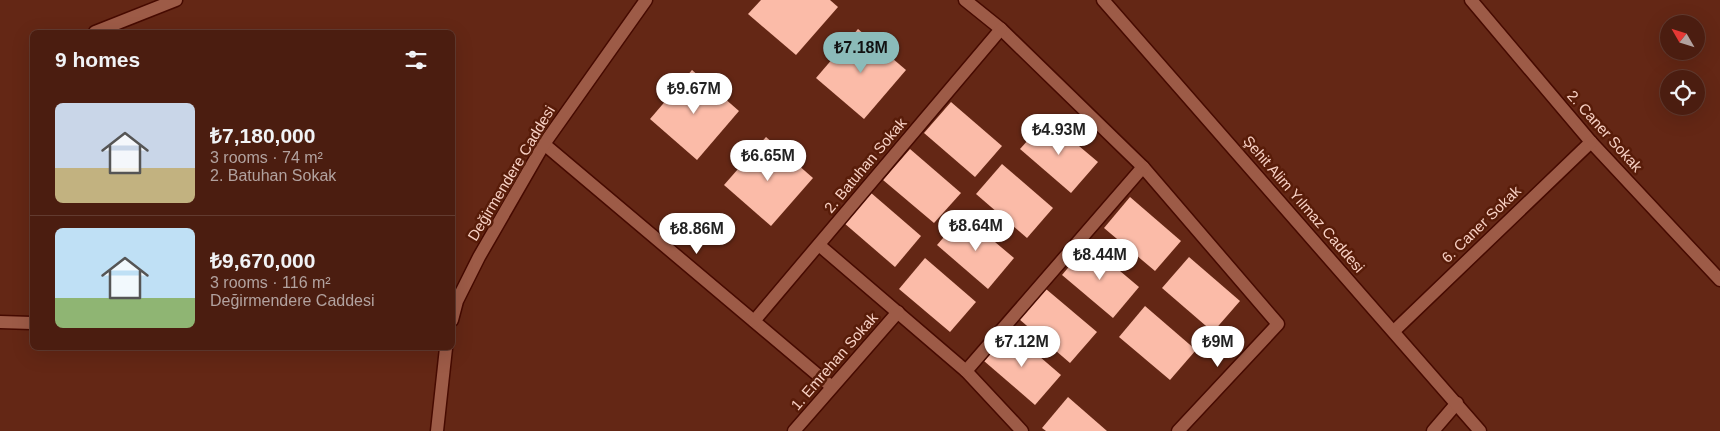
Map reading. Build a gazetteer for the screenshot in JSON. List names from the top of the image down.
{
  "streets": {
    "street": [
      "2. Caner Sokak",
      "2. Batuhan Sokak",
      "Değirmendere Caddesi",
      "Şehit Alim Yılmaz Caddesi",
      "6. Caner Sokak",
      "1. Emrehan Sokak"
    ]
  },
  "crossings": [
    ["2. Caner Sokak", "6. Caner Sokak"],
    ["Şehit Alim Yılmaz Caddesi", "6. Caner Sokak"]
  ],
  "north": "top left",
  "page": {
    "heading": "9 homes",
    "price": [
      "₺7.18M",
      "₺9.67M",
      "₺4.93M",
      "₺6.65M",
      "₺8.64M",
      "₺8.86M",
      "₺8.44M",
      "₺7.12M",
      "₺9M"
    ],
    "list": [
      {
        "name": "₺7,180,000",
        "note": "3 rooms · 74 m² · 2. Batuhan Sokak"
      },
      {
        "name": "₺9,670,000",
        "note": "3 rooms · 116 m² · Değirmendere Caddesi"
      }
    ]
  }
}
